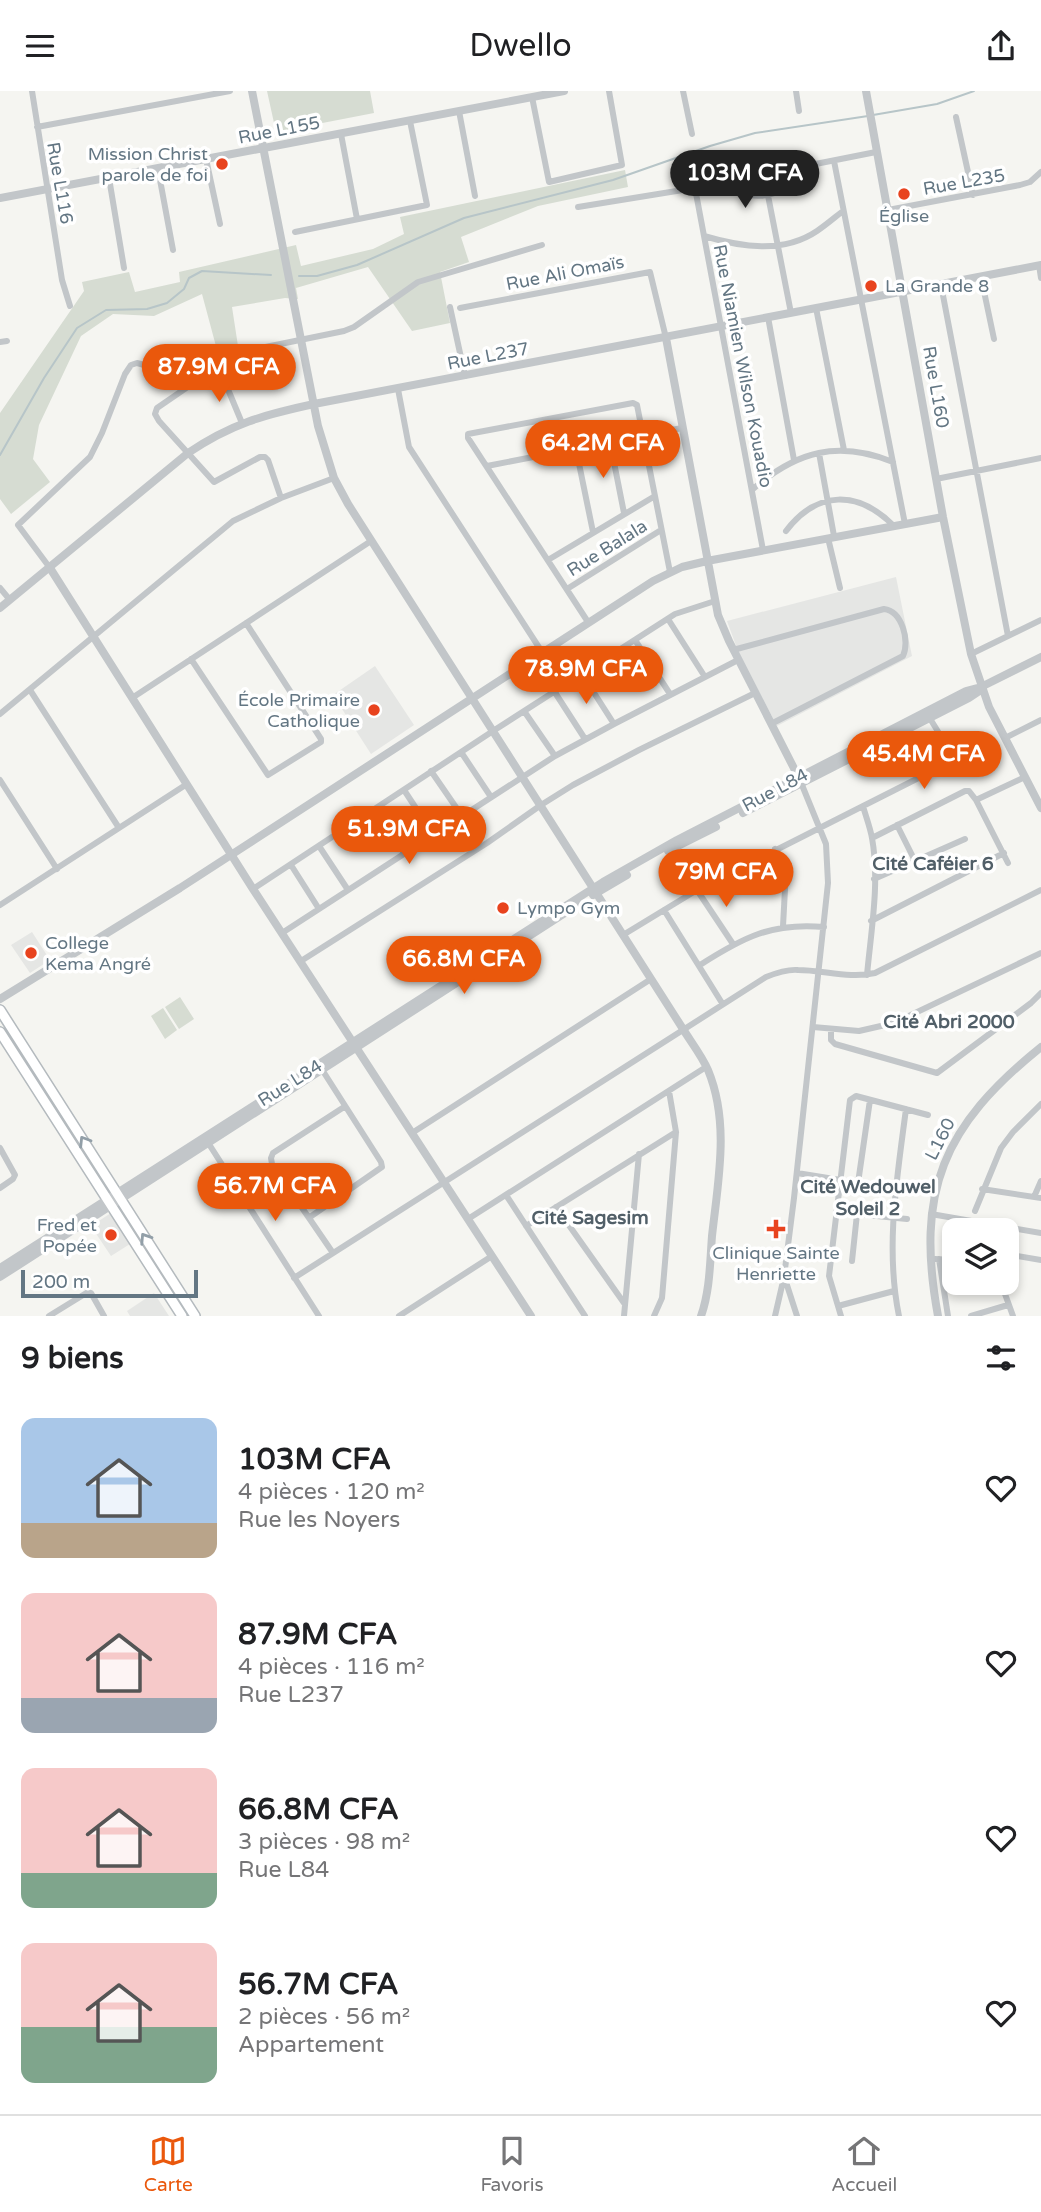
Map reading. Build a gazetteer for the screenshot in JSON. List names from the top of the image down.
{
  "streets": {
    "street": [
      "Rue L155",
      "Rue L235",
      "Rue L116",
      "Rue Ali Omaïs",
      "Rue L237",
      "Rue Niamien Wilson Kouadio",
      "Rue L160",
      "Rue Balala",
      "Rue L84",
      "L160"
    ]
  },
  "crossings": [
    ["Rue L155", "Rue L116"],
    ["Rue L235", "Rue L160"],
    ["Rue Ali Omaïs", "Rue L237"],
    ["Rue L237", "Rue Niamien Wilson Kouadio"],
    ["Rue L237", "Rue L160"],
    ["Rue L160", "Rue L84"]
  ],
  "districts": [
    "Cité Caféier 6",
    "Cité Abri 2000",
    "Cité Wedouwel Soleil 2",
    "Cité Sagesim"
  ],
  "places": {
    "other": [
      "Mission Christ parole de foi",
      "Église",
      "La Grande 8",
      "École Primaire Catholique",
      "Lympo Gym",
      "College Kema Angré",
      "Fred et Popée"
    ],
    "health": ["Clinique Sainte Henriette"]
  },
  "scale_bar": "200 m",
  "page": {
    "header": "Dwello",
    "price": [
      "103M CFA",
      "87.9M CFA",
      "64.2M CFA",
      "78.9M CFA",
      "45.4M CFA",
      "51.9M CFA",
      "79M CFA",
      "66.8M CFA",
      "56.7M CFA"
    ],
    "scale": "200 m",
    "heading": "9 biens",
    "list": [
      {
        "name": "103M CFA",
        "note": "4 pièces · 120 m² · Rue les Noyers"
      },
      {
        "name": "87.9M CFA",
        "note": "4 pièces · 116 m² · Rue L237"
      },
      {
        "name": "66.8M CFA",
        "note": "3 pièces · 98 m² · Rue L84"
      },
      {
        "name": "56.7M CFA",
        "note": "2 pièces · 56 m² · Appartement"
      }
    ],
    "tabs": ["Carte", "Favoris", "Accueil"]
  }
}
